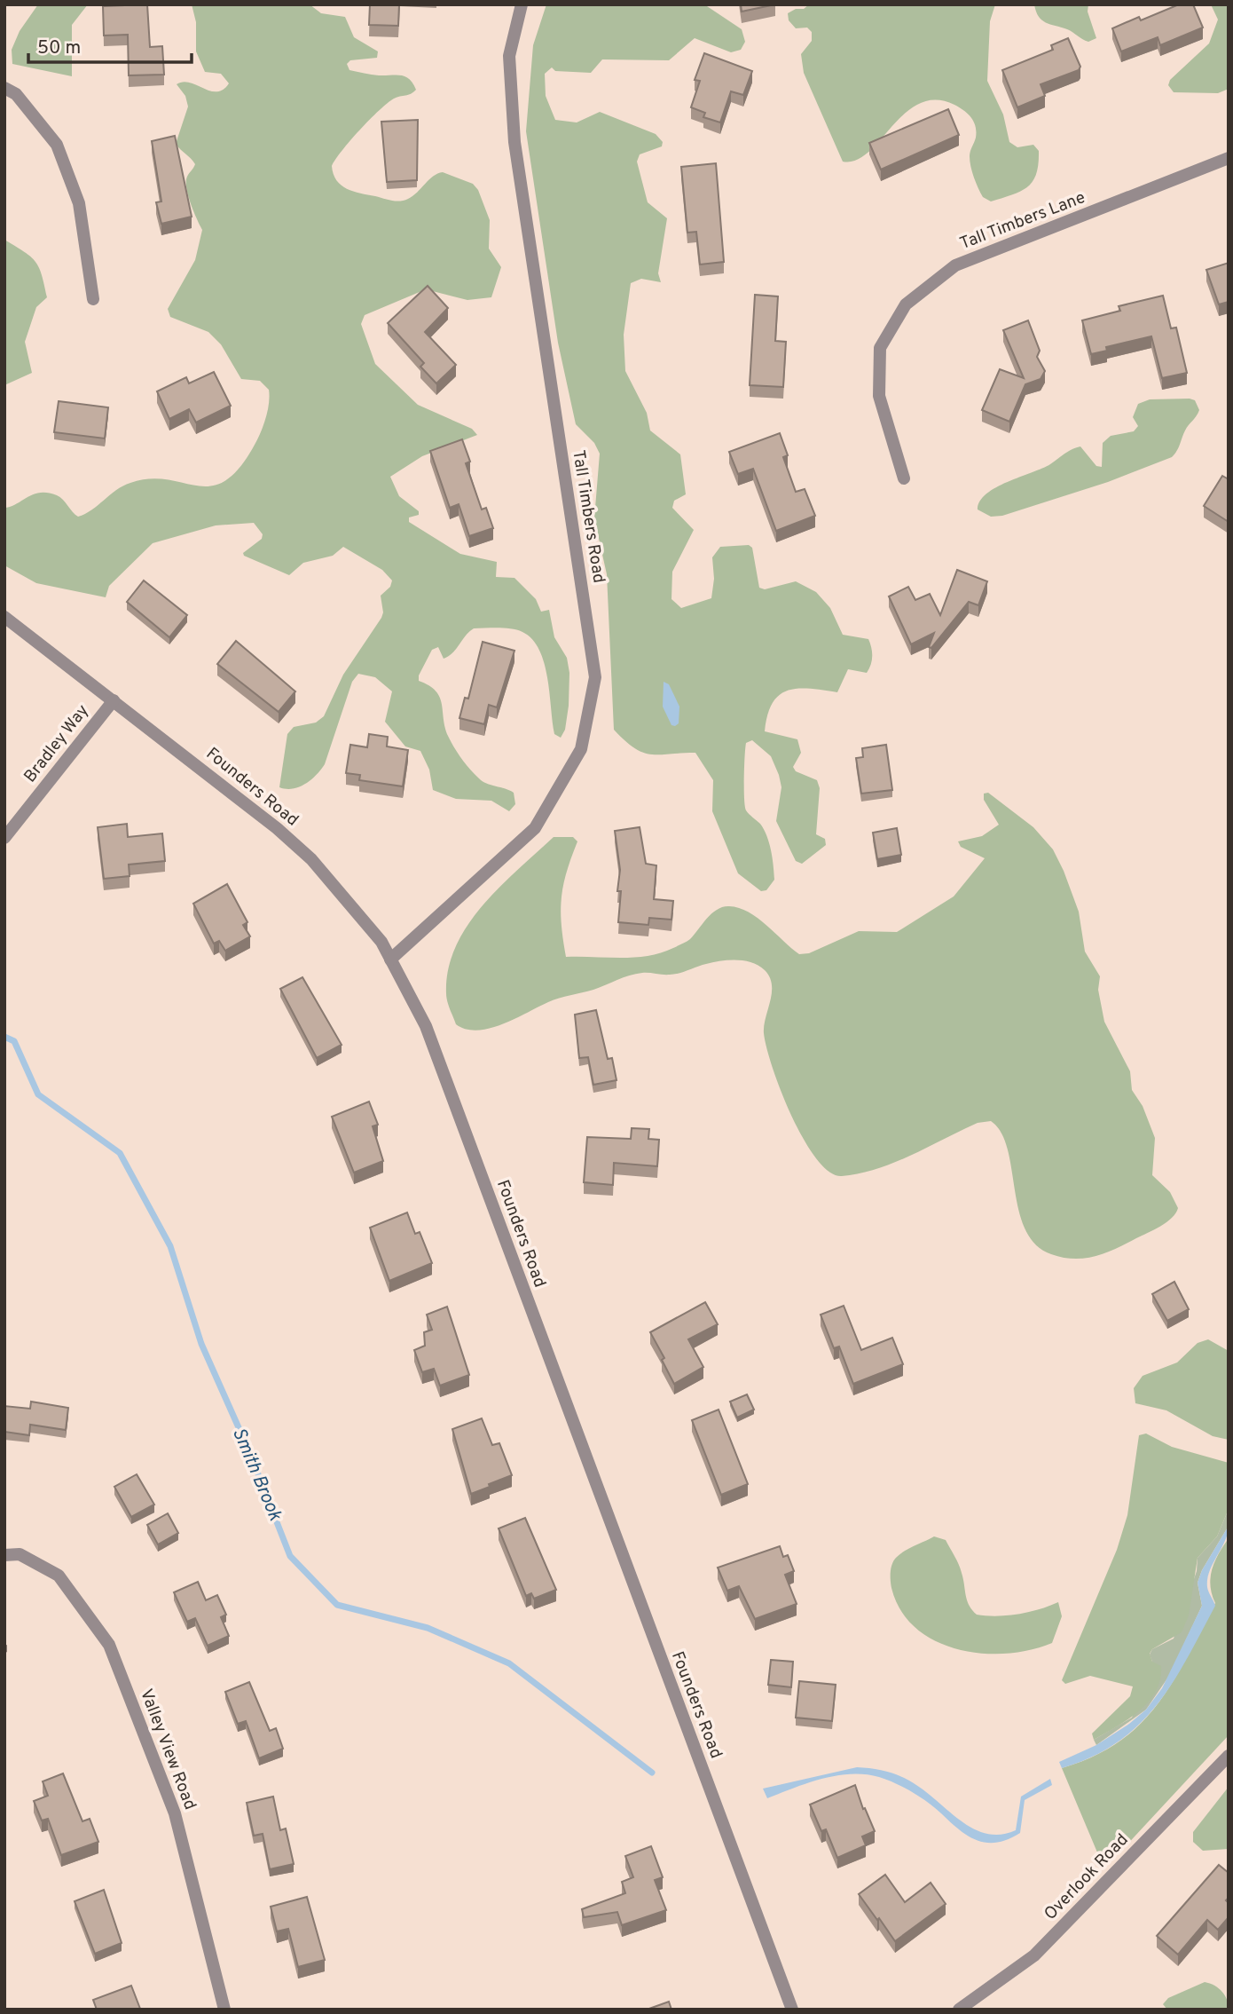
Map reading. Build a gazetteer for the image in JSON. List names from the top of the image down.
{
  "streets": {
    "street": [
      "Tall Timbers Lane",
      "Tall Timbers Road",
      "Bradley Way",
      "Founders Road",
      "Valley View Road",
      "Overlook Road"
    ]
  },
  "crossings": [
    ["Tall Timbers Road", "Founders Road"],
    ["Bradley Way", "Founders Road"]
  ],
  "water": ["Smith Brook"],
  "scale_bar": "50 m"
}
